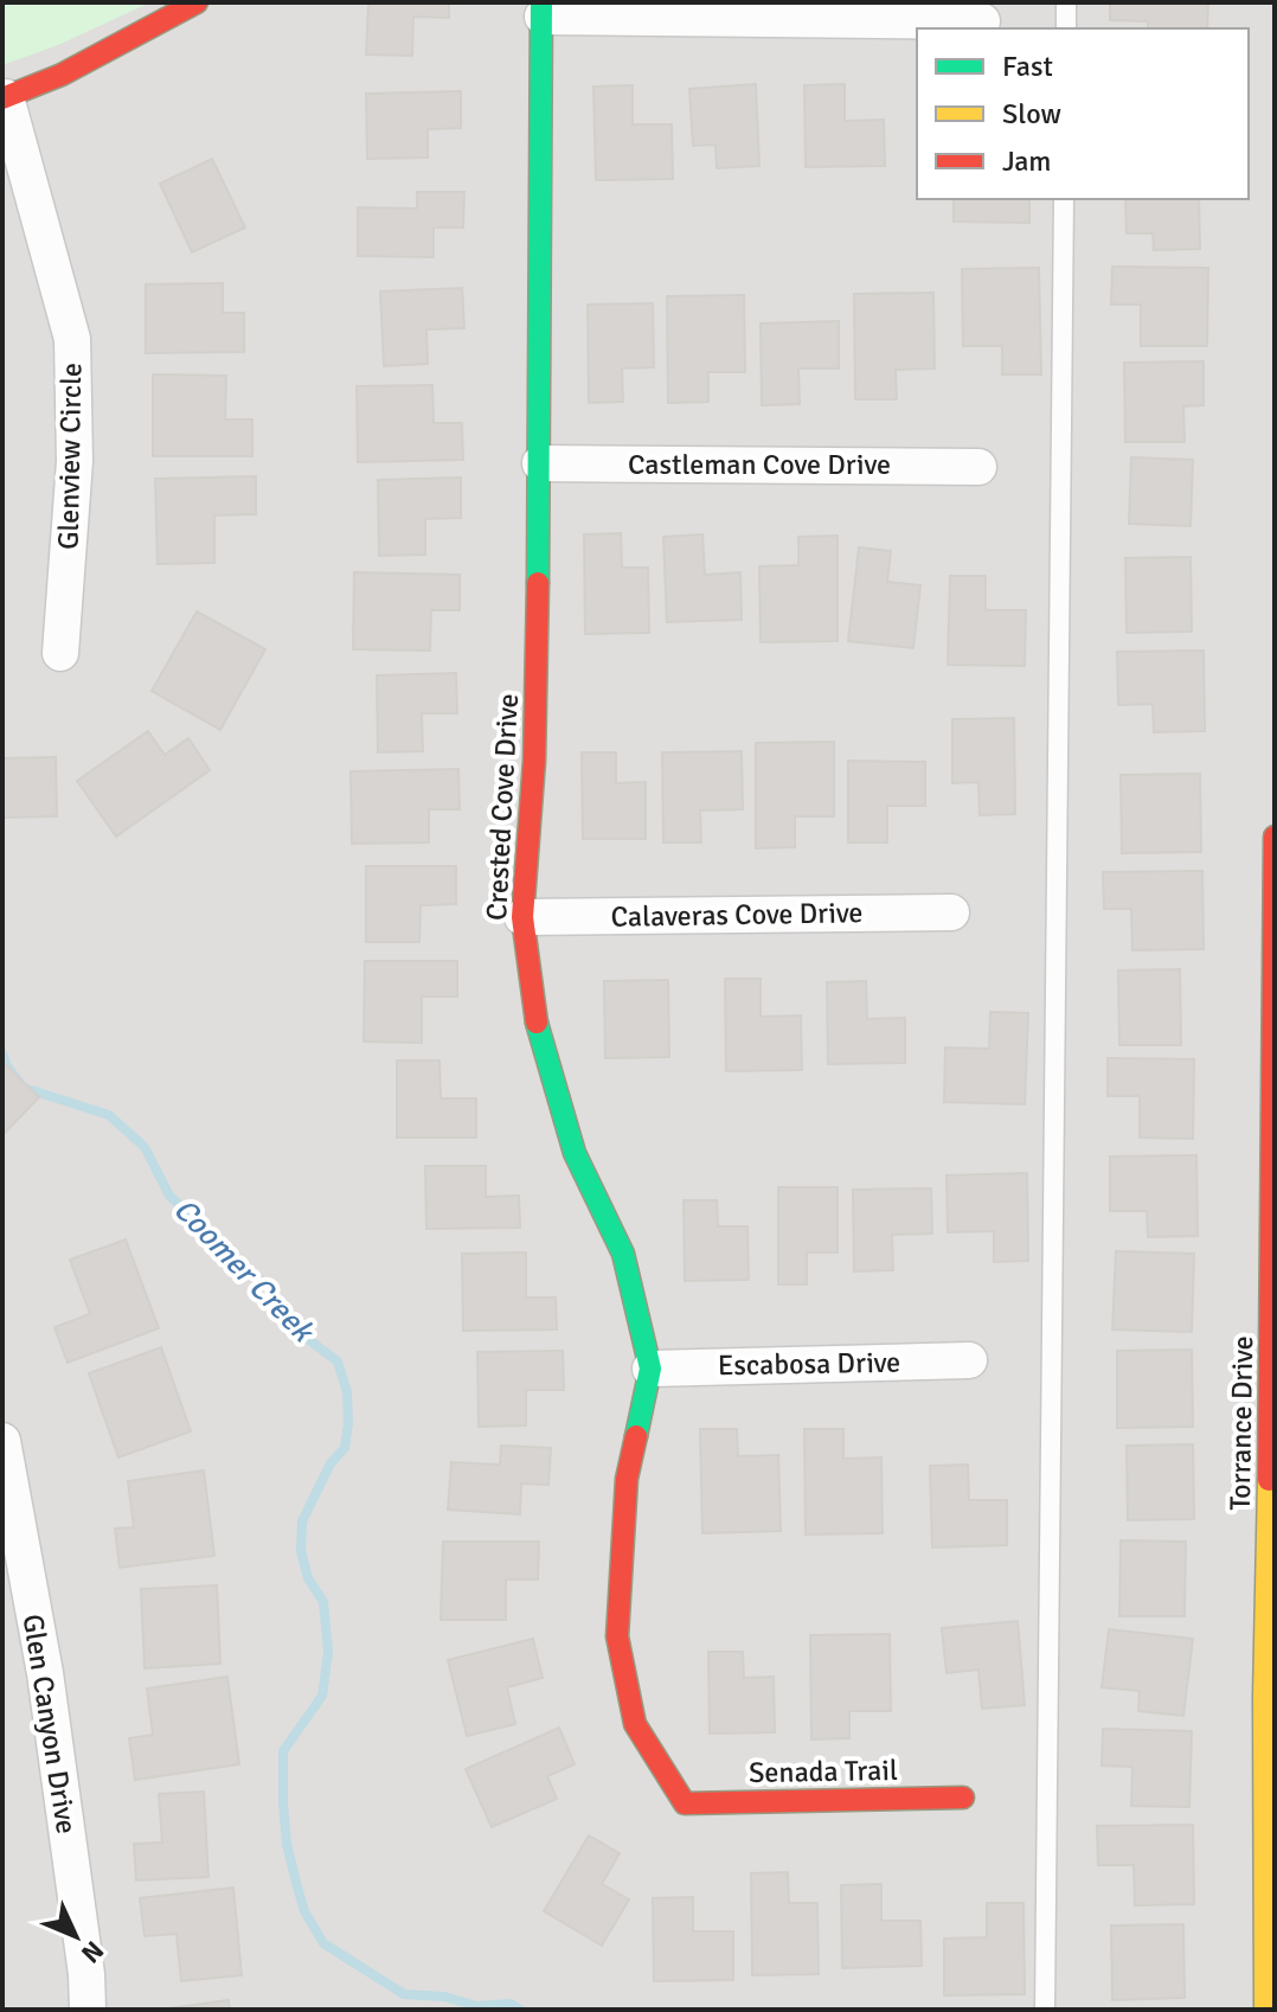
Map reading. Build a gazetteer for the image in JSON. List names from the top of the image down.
{
  "streets": {
    "street": [
      "Glenview Circle",
      "Castleman Cove Drive",
      "Crested Cove Drive",
      "Calaveras Cove Drive",
      "Escabosa Drive",
      "Torrance Drive",
      "Glen Canyon Drive",
      "Senada Trail"
    ]
  },
  "crossings": [
    ["Castleman Cove Drive", "Crested Cove Drive"],
    ["Crested Cove Drive", "Calaveras Cove Drive"],
    ["Crested Cove Drive", "Escabosa Drive"],
    ["Crested Cove Drive", "Senada Trail"]
  ],
  "water": ["Coomer Creek"],
  "legend": ["Fast", "Slow", "Jam"],
  "north": "bottom right"
}
